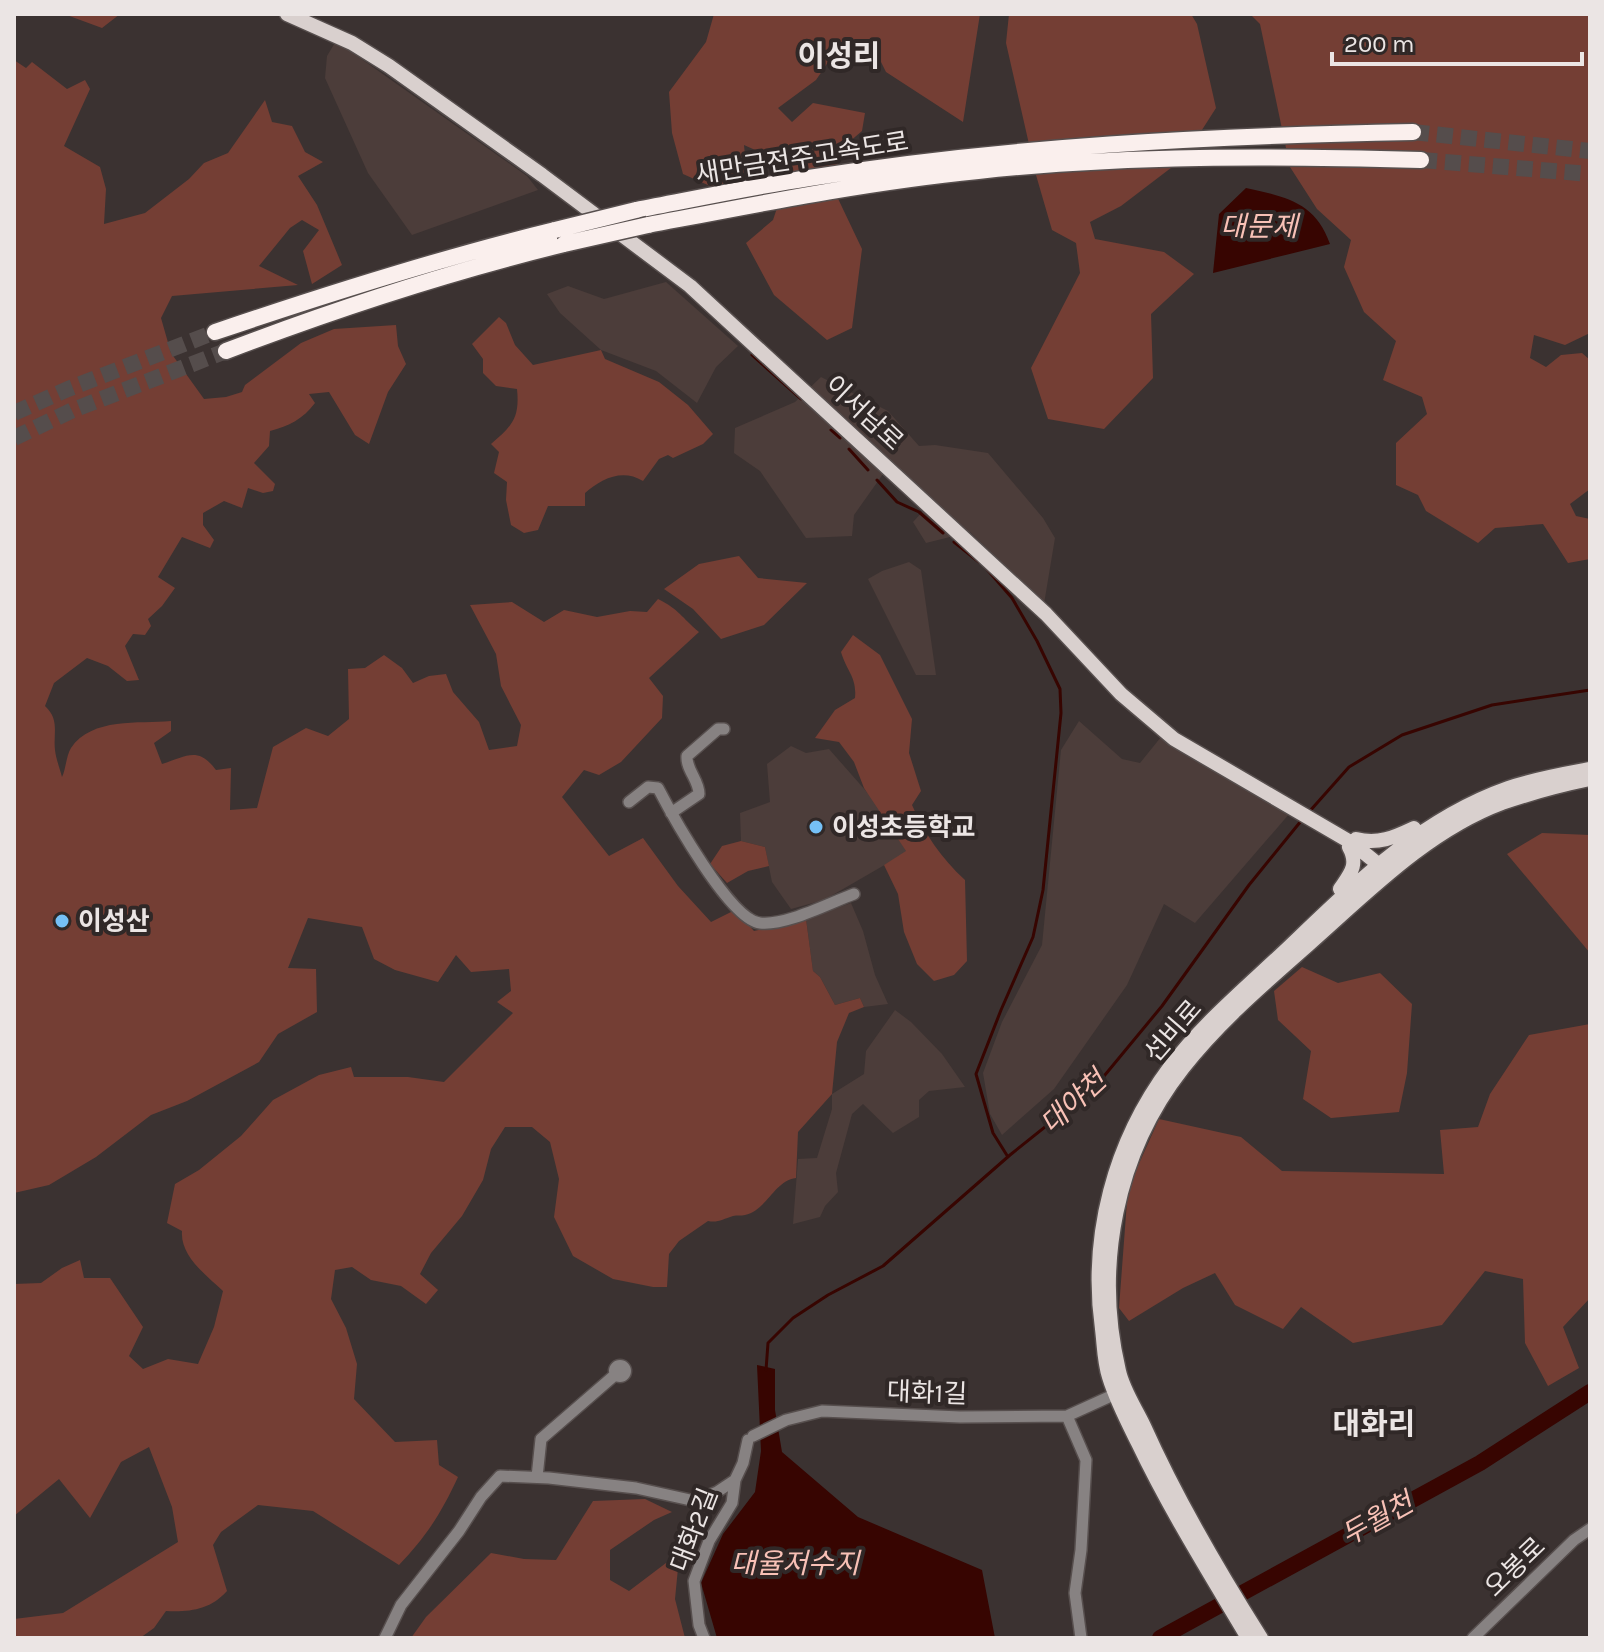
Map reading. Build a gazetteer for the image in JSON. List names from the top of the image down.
{
  "streets": {
    "highway": ["새만금전주고속도로"],
    "main road": ["이서남로", "선비로"],
    "street": ["대화1길", "대화2길", "오봉로"]
  },
  "crossings": [
    ["이서남로", "선비로"],
    ["선비로", "대화1길"],
    ["대화1길", "대화2길"]
  ],
  "districts": ["이성리", "대화리"],
  "water": [
    "대문제",
    "대야천",
    "두월천",
    "대율저수지"
  ],
  "places": ["이성초등학교", "이성산"],
  "scale_bar": "200 m"
}
